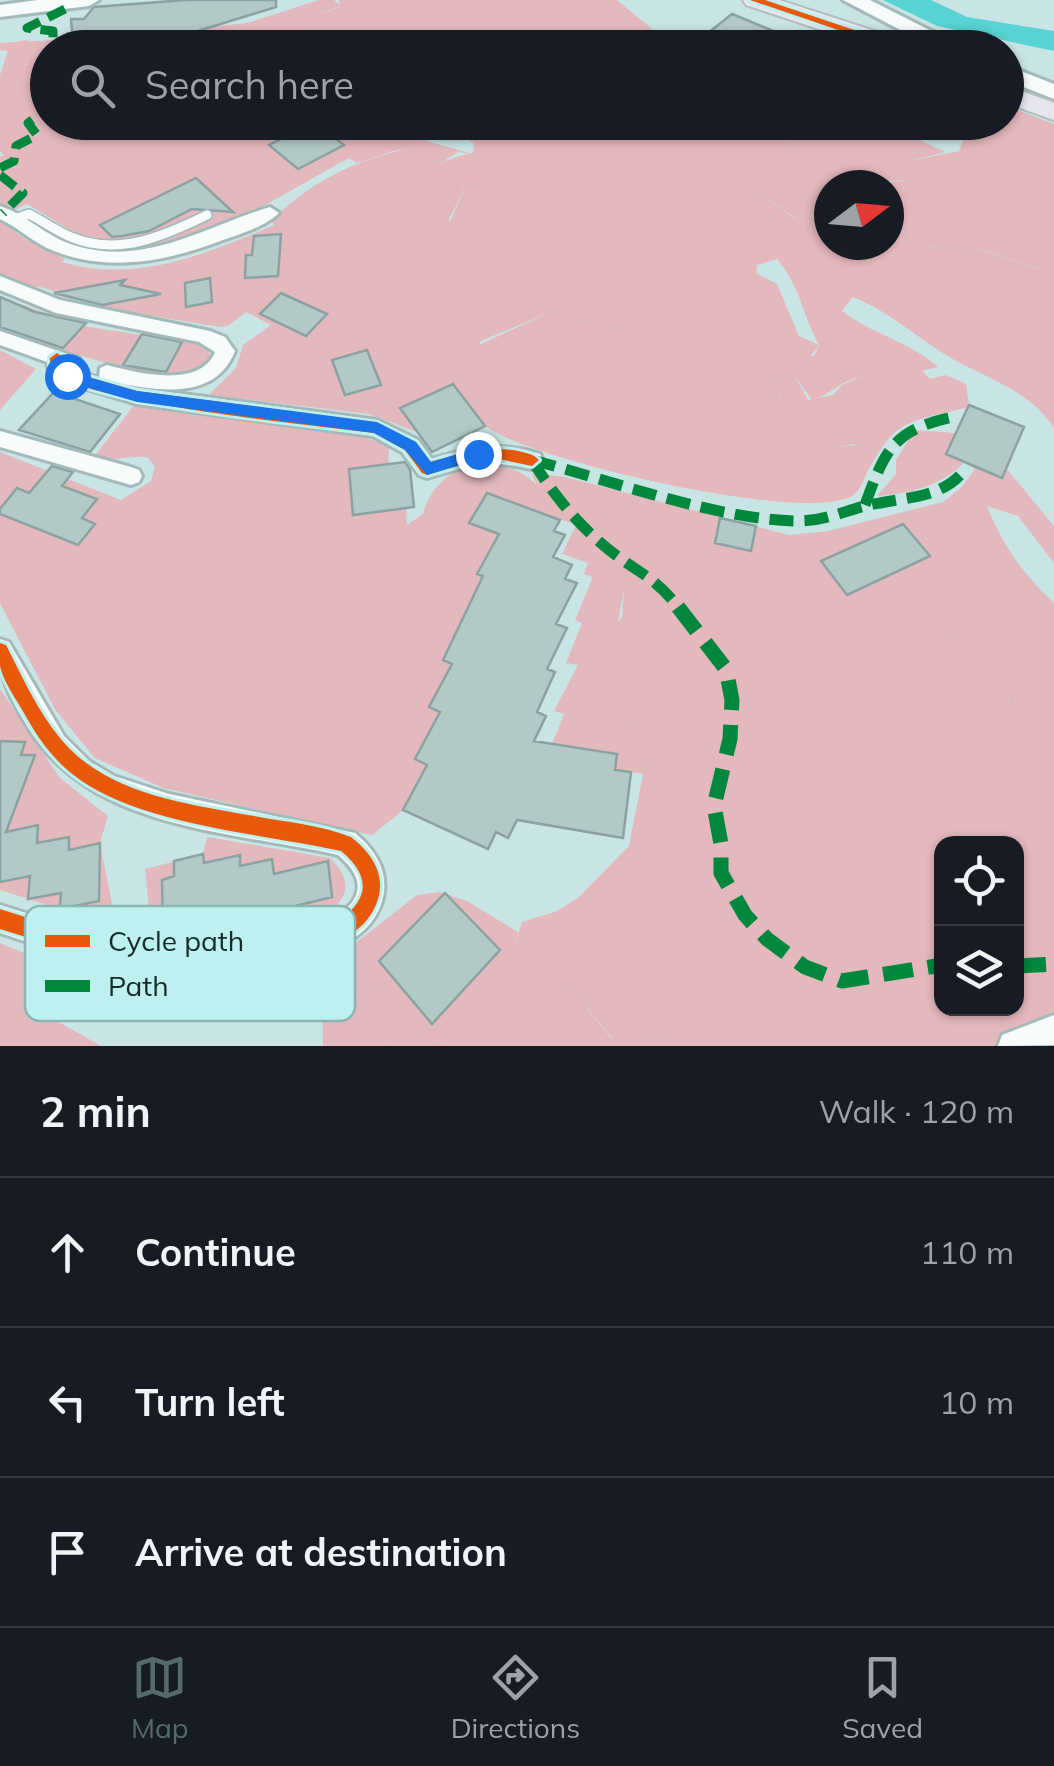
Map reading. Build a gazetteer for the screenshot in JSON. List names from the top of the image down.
{
  "legend": ["Cycle path", "Path"],
  "north": "right",
  "page": {
    "search": "Search here",
    "heading": ["2 min", "Walk · 120 m"],
    "list": [
      ["Continue", "110 m"],
      ["Turn left", "10 m"],
      "Arrive at destination"
    ],
    "nav": ["Map", "Directions", "Saved"]
  }
}
